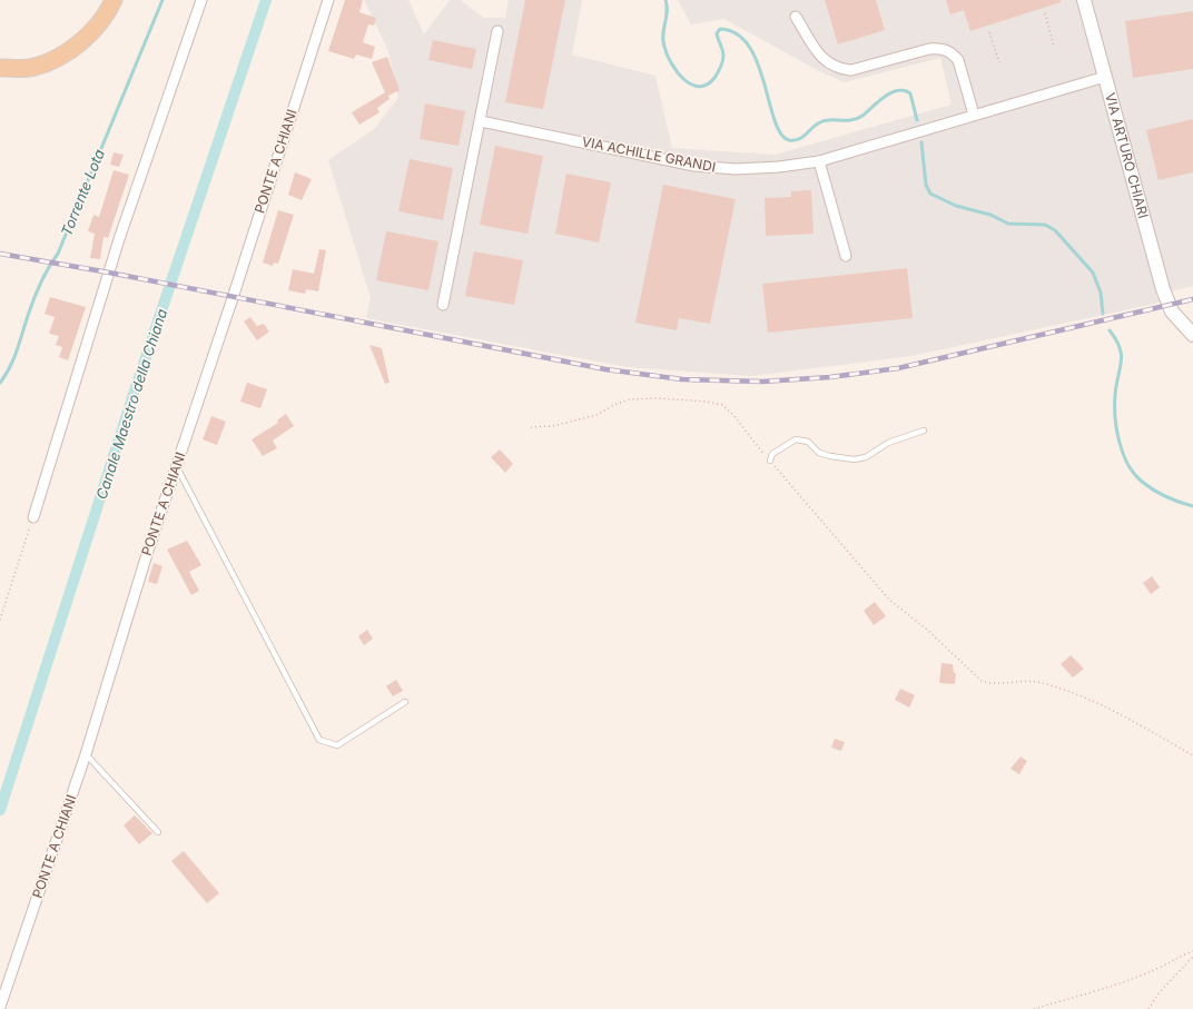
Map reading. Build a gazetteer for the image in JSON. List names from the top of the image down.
{
  "streets": {
    "street": ["VIA ACHILLE GRANDI", "VIA ARTURO CHIARI", "PONTE A CHIANI"]
  },
  "crossings": [
    ["VIA ACHILLE GRANDI", "VIA ARTURO CHIARI"]
  ],
  "water": ["Torrente Lota", "Canale Maestro della Chiana"]
}
